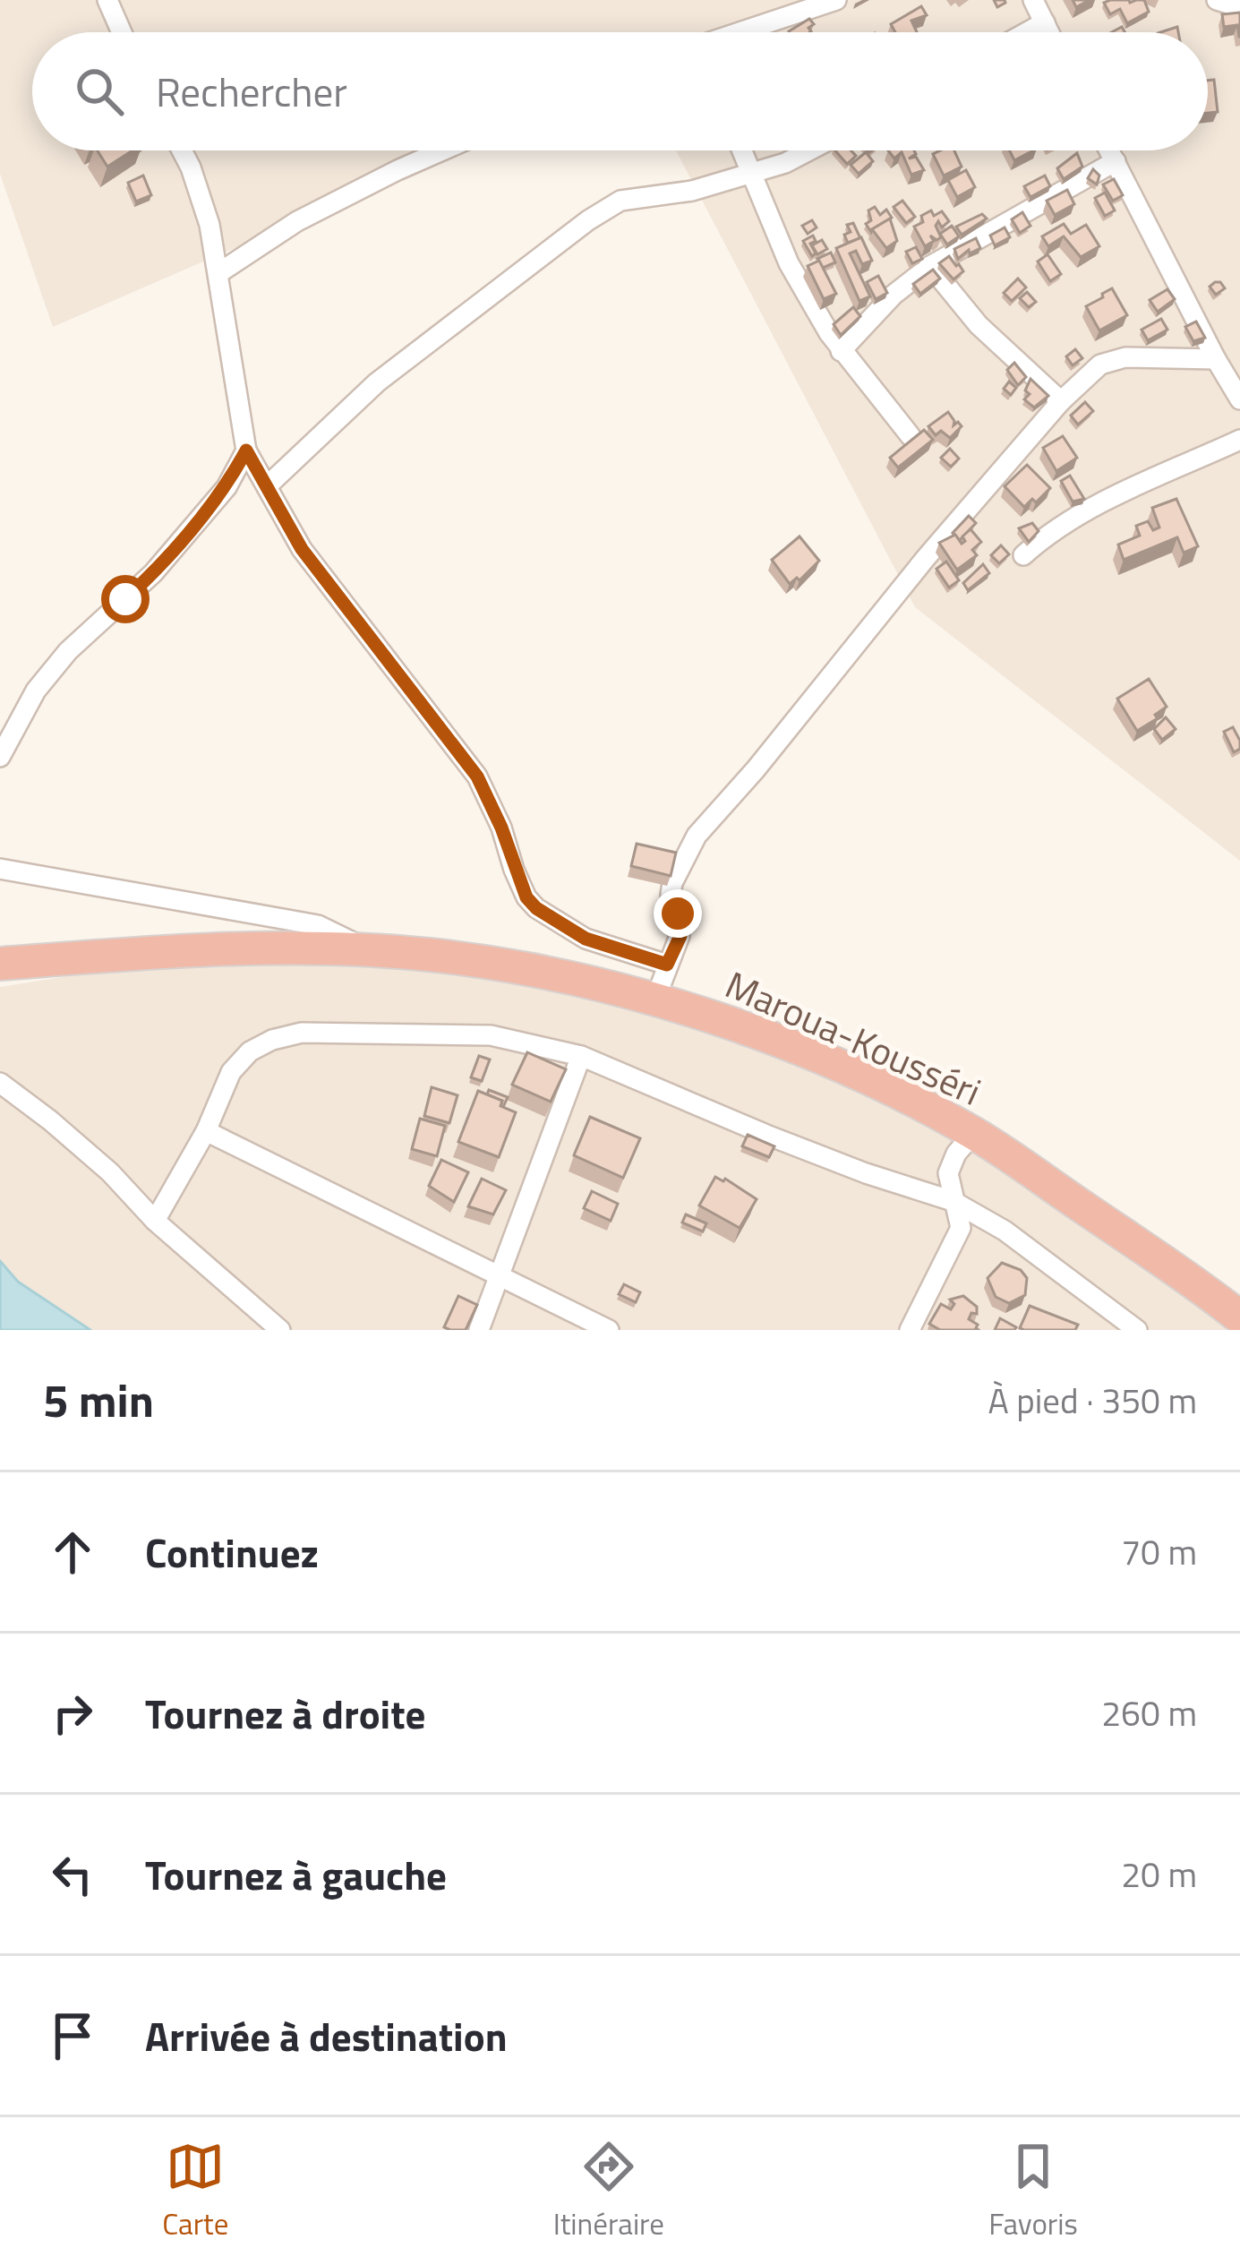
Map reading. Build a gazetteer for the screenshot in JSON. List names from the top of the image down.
{
  "streets": {
    "highway": ["Maroua-Kousséri"]
  },
  "page": {
    "search": "Rechercher",
    "heading": ["5 min", "À pied · 350 m"],
    "list": [
      ["Continuez", "70 m"],
      ["Tournez à droite", "260 m"],
      ["Tournez à gauche", "20 m"],
      "Arrivée à destination"
    ],
    "nav": ["Carte", "Itinéraire", "Favoris"]
  }
}
